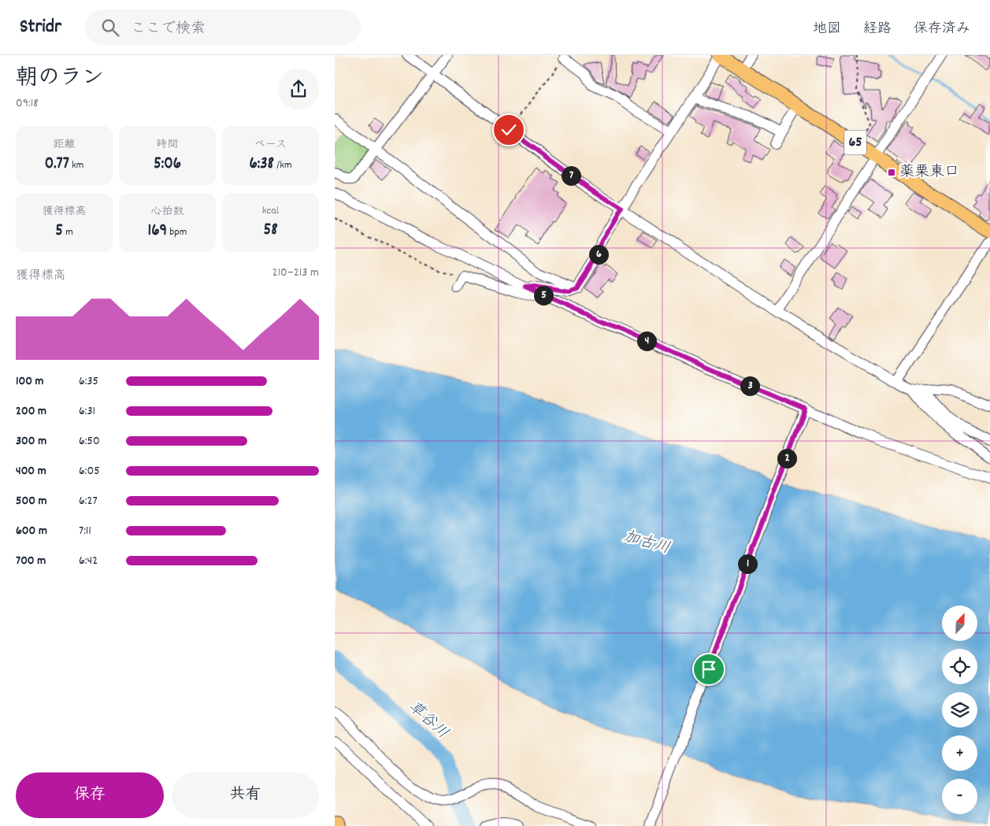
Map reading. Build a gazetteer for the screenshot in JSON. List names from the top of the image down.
{
  "streets": {
    "main road": ["65"]
  },
  "water": ["加古川", "草谷川"],
  "places": {
    "transit": ["薬栗東口"]
  },
  "north": "top right",
  "page": {
    "header": "Stridr",
    "search": "ここで検索",
    "nav": ["地図", "経路", "保存済み"],
    "heading": ["朝のラン", "09:18"],
    "stats": [
      ["距離", "0.77 km"],
      ["時間", "5:06"],
      ["ペース", "6:38 /km"],
      ["獲得標高", "5 m"],
      ["心拍数", "169 bpm"],
      ["kcal", "58"]
    ],
    "pins": [
      "7",
      "6",
      "5",
      "4",
      "3",
      "2",
      "1"
    ],
    "chart": ["獲得標高", "210–213 m"],
    "list": [
      {
        "name": "100 m",
        "note": "6:35"
      },
      {
        "name": "200 m",
        "note": "6:31"
      },
      {
        "name": "300 m",
        "note": "6:50"
      },
      {
        "name": "400 m",
        "note": "6:05"
      },
      {
        "name": "500 m",
        "note": "6:27"
      },
      {
        "name": "600 m",
        "note": "7:11"
      },
      {
        "name": "700 m",
        "note": "6:42"
      }
    ],
    "map_buttons": ["+", "−"],
    "buttons": ["保存", "共有"]
  }
}
